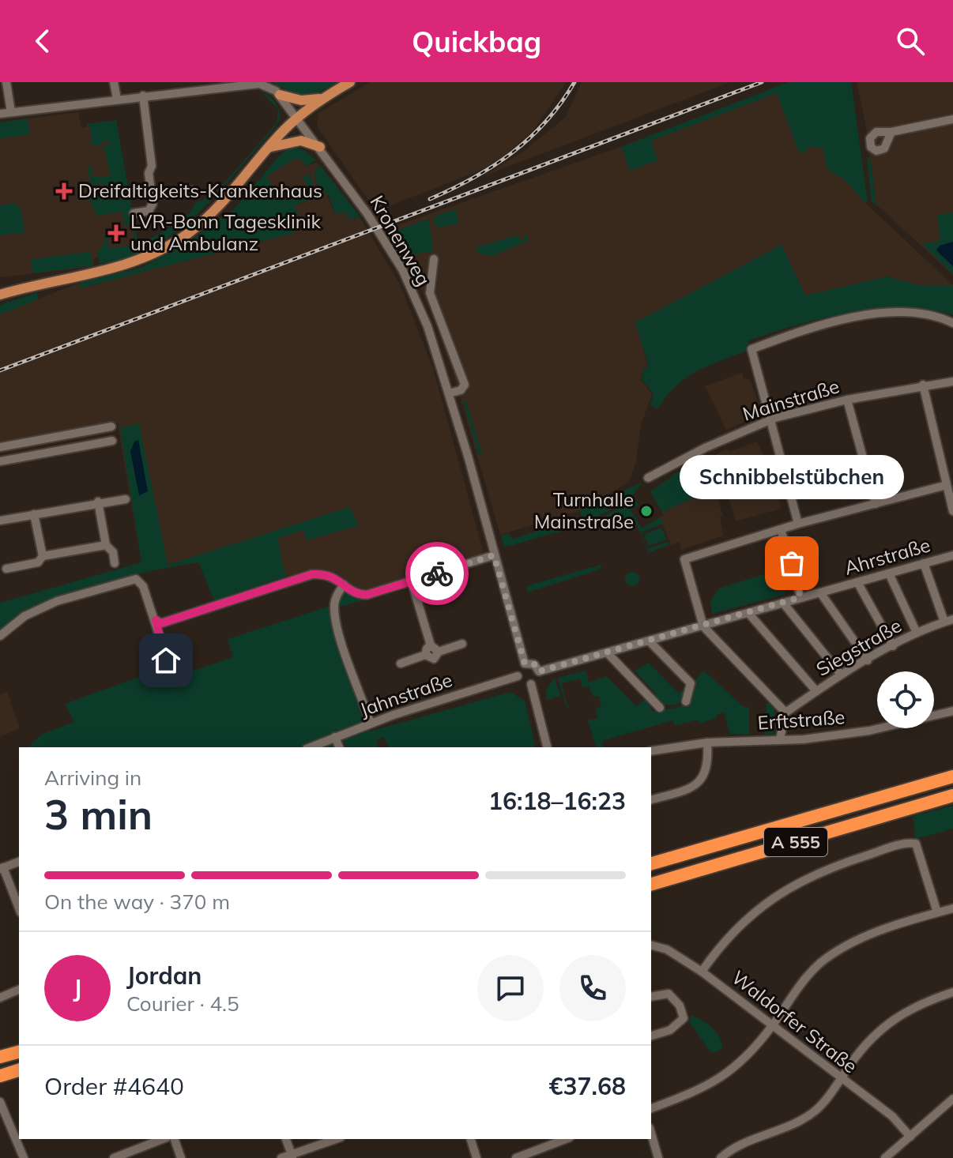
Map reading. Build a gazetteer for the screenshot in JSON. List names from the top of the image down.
{
  "streets": {
    "highway": ["A 555"],
    "street": [
      "Kronenweg",
      "Mainstraße",
      "Ahrstraße",
      "Siegstraße",
      "Jahnstraße",
      "Erftstraße",
      "Waldorfer Straße"
    ]
  },
  "crossings": [
    ["Kronenweg", "Ahrstraße"],
    ["Kronenweg", "Jahnstraße"],
    ["Ahrstraße", "Jahnstraße"]
  ],
  "places": {
    "health": ["Dreifaltigkeits-Krankenhaus", "LVR-Bonn Tagesklinik und Ambulanz"],
    "other": ["Turnhalle Mainstraße", "Schnibbelstübchen"]
  },
  "page": {
    "header": "Quickbag",
    "bubble": "Schnibbelstübchen",
    "heading": ["3 min", "Arriving in", "16:18–16:23"],
    "panel": [
      "Jordan",
      "Courier · 4.5",
      "Order #4640",
      "€37.68"
    ],
    "bar": "On the way · 370 m",
    "round": "J"
  }
}
